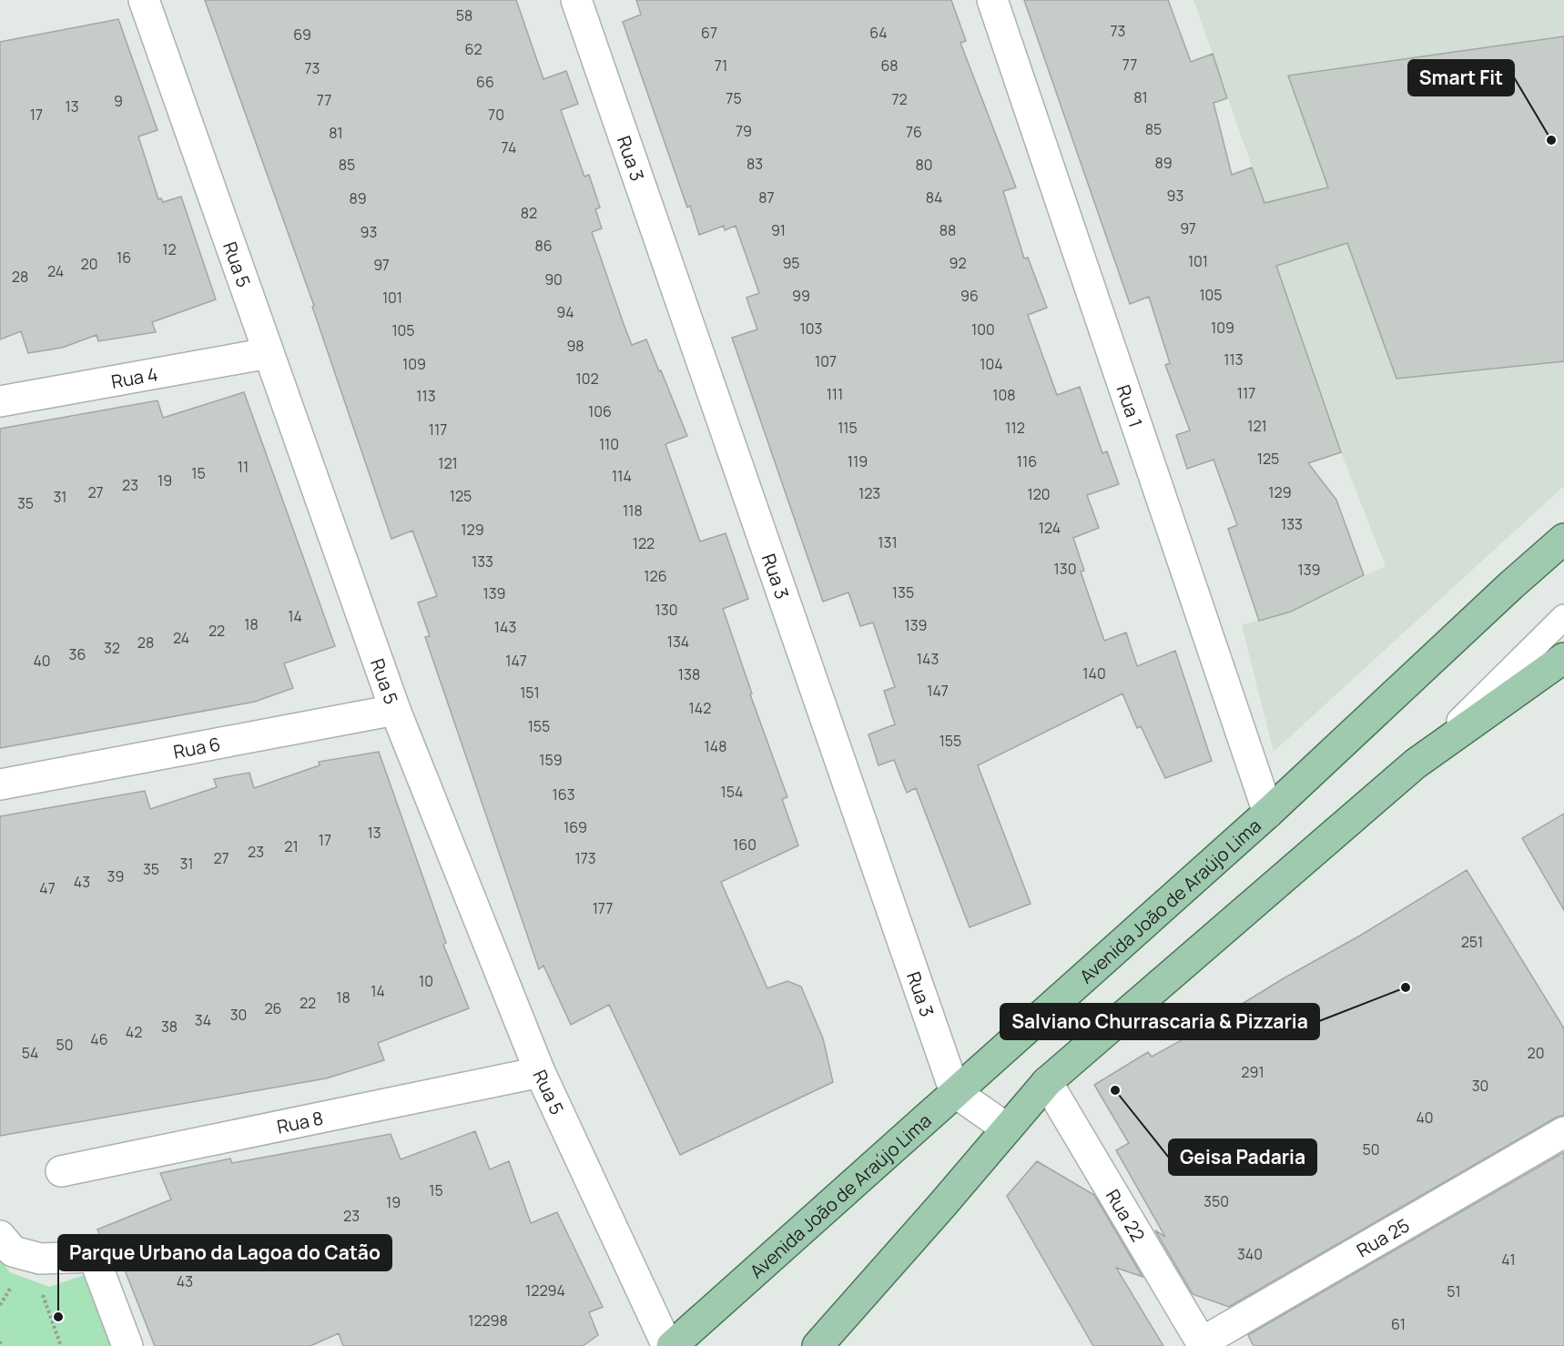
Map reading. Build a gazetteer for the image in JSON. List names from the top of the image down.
{
  "streets": {
    "main road": ["Avenida João de Araújo Lima"],
    "street": [
      "Rua 3",
      "Rua 5",
      "Rua 4",
      "Rua 1",
      "Rua 6",
      "Rua 8",
      "Rua 22",
      "Rua 25"
    ]
  },
  "crossings": [
    ["Rua 3", "Avenida João de Araújo Lima"],
    ["Rua 5", "Rua 4"],
    ["Rua 5", "Rua 6"],
    ["Rua 5", "Rua 8"],
    ["Rua 1", "Avenida João de Araújo Lima"],
    ["Rua 22", "Rua 25"]
  ],
  "places": [
    "Smart Fit",
    "Salviano Churrascaria & Pizzaria",
    "Geisa Padaria",
    "Parque Urbano da Lagoa do Catão"
  ],
  "house_numbers": [
    "58",
    "73",
    "67",
    "64",
    "69",
    "62",
    "77",
    "71",
    "68",
    "73",
    "66",
    "81",
    "75",
    "72",
    "77",
    "9",
    "13",
    "17",
    "70",
    "85",
    "79",
    "76",
    "81",
    "74",
    "89",
    "83",
    "85",
    "80",
    "93",
    "87",
    "84",
    "89",
    "82",
    "97",
    "91",
    "88",
    "93",
    "86",
    "12",
    "16",
    "101",
    "95",
    "92",
    "20",
    "97",
    "24",
    "28",
    "90",
    "105",
    "99",
    "96",
    "101",
    "94",
    "109",
    "103",
    "100",
    "105",
    "98",
    "113",
    "107",
    "109",
    "104",
    "102",
    "117",
    "111",
    "108",
    "113",
    "106",
    "121",
    "115",
    "112",
    "117",
    "110",
    "125",
    "119",
    "116",
    "121",
    "11",
    "15",
    "114",
    "19",
    "23",
    "27",
    "129",
    "123",
    "120",
    "125",
    "31",
    "35",
    "118",
    "133",
    "124",
    "129",
    "131",
    "122",
    "133",
    "130",
    "139",
    "126",
    "135",
    "139",
    "130",
    "14",
    "18",
    "139",
    "143",
    "22",
    "24",
    "134",
    "28",
    "32",
    "36",
    "143",
    "40",
    "147",
    "140",
    "138",
    "147",
    "151",
    "142",
    "155",
    "155",
    "148",
    "159",
    "154",
    "163",
    "169",
    "13",
    "17",
    "160",
    "21",
    "23",
    "27",
    "173",
    "31",
    "35",
    "39",
    "43",
    "47",
    "177",
    "251",
    "10",
    "14",
    "18",
    "22",
    "26",
    "30",
    "34",
    "38",
    "42",
    "46",
    "50",
    "54",
    "20",
    "291",
    "30",
    "40",
    "50",
    "15",
    "350",
    "19",
    "23",
    "340",
    "41",
    "43",
    "12294",
    "51",
    "12298",
    "61"
  ]
}
